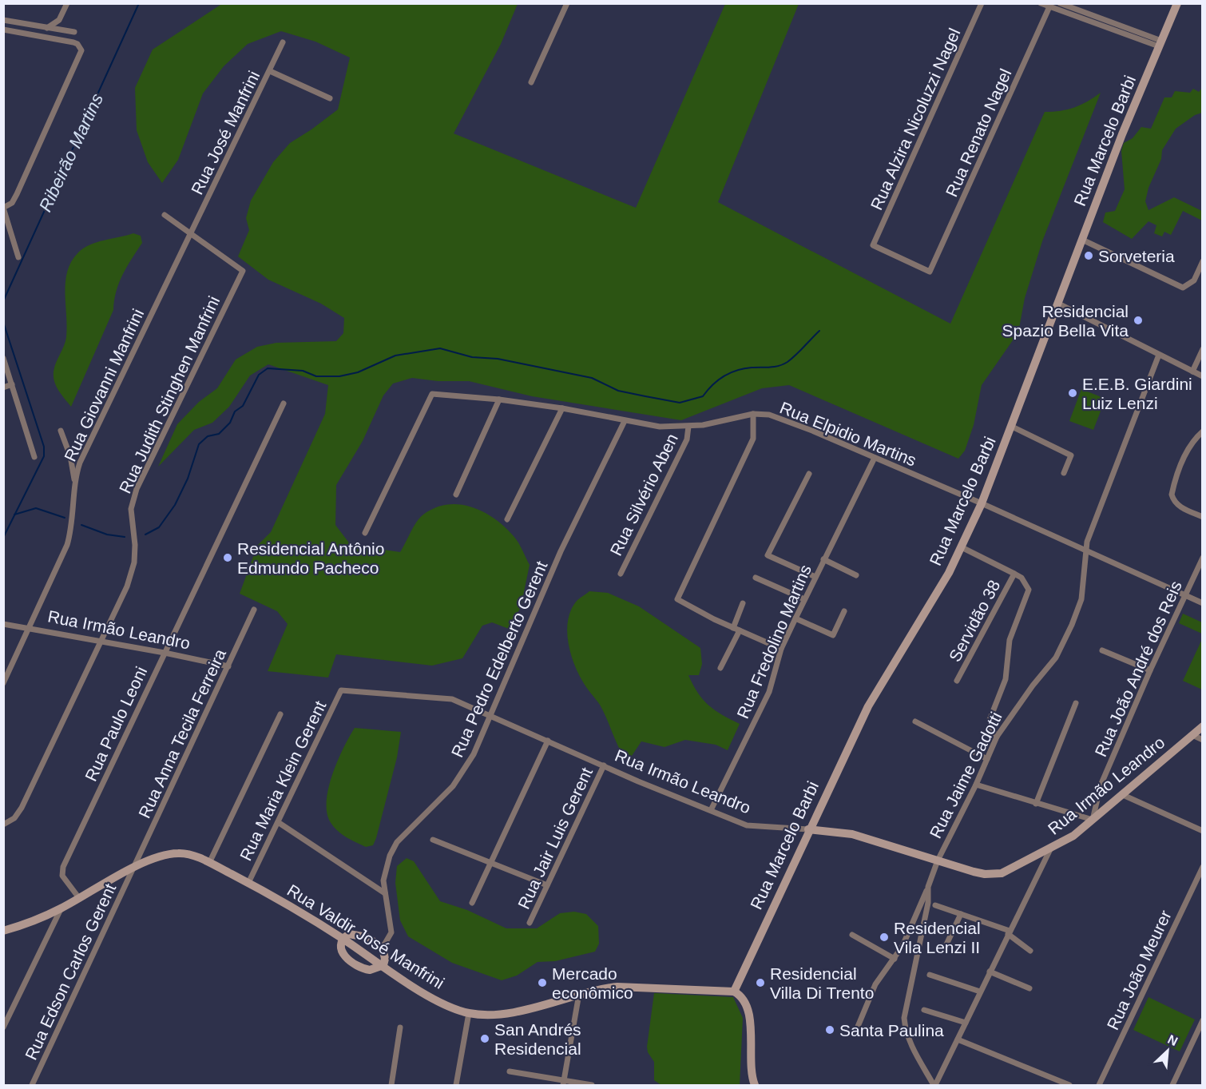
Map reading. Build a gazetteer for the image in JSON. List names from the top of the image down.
{
  "streets": {
    "street": [
      "Rua Alzira Nicoluzzi Nagel",
      "Rua José Manfrini",
      "Rua Renato Nagel",
      "Rua Marcelo Barbi",
      "Rua Giovanni Manfrini",
      "Rua Judith Stinghen Manfrini",
      "Rua Elpidio Martins",
      "Rua Silvério Aben",
      "Servidão 38",
      "Rua Irmão Leandro",
      "Rua Fredolino Martins",
      "Rua Pedro Edelberto Gerent",
      "Rua João André dos Reis",
      "Rua Paulo Leoni",
      "Rua Anna Tecila Ferreira",
      "Rua Jaime Gadotti",
      "Rua Maria Klein Gerent",
      "Rua Jair Luis Gerent",
      "Rua Valdir José Manfrini",
      "Rua João Meurer",
      "Rua Edson Carlos Gerent"
    ]
  },
  "crossings": [
    ["Rua Alzira Nicoluzzi Nagel", "Rua Renato Nagel"],
    ["Rua José Manfrini", "Rua Giovanni Manfrini"],
    ["Rua José Manfrini", "Rua Judith Stinghen Manfrini"],
    ["Rua Marcelo Barbi", "Rua Elpidio Martins"],
    ["Rua Marcelo Barbi", "Rua Irmão Leandro"],
    ["Rua Marcelo Barbi", "Rua Valdir José Manfrini"],
    ["Rua Giovanni Manfrini", "Rua Judith Stinghen Manfrini"],
    ["Rua Giovanni Manfrini", "Rua Irmão Leandro"],
    ["Rua Judith Stinghen Manfrini", "Rua Irmão Leandro"],
    ["Rua Elpidio Martins", "Rua Silvério Aben"],
    ["Rua Elpidio Martins", "Rua Fredolino Martins"],
    ["Rua Elpidio Martins", "Rua Pedro Edelberto Gerent"],
    ["Rua Elpidio Martins", "Rua João André dos Reis"],
    ["Rua Elpidio Martins", "Rua Jaime Gadotti"],
    ["Rua Irmão Leandro", "Rua Fredolino Martins"],
    ["Rua Irmão Leandro", "Rua Pedro Edelberto Gerent"],
    ["Rua Irmão Leandro", "Rua João André dos Reis"],
    ["Rua Irmão Leandro", "Rua Paulo Leoni"],
    ["Rua Irmão Leandro", "Rua Anna Tecila Ferreira"],
    ["Rua Irmão Leandro", "Rua Jaime Gadotti"],
    ["Rua Irmão Leandro", "Rua Maria Klein Gerent"],
    ["Rua Irmão Leandro", "Rua Jair Luis Gerent"],
    ["Rua Paulo Leoni", "Rua Valdir José Manfrini"],
    ["Rua Anna Tecila Ferreira", "Rua Valdir José Manfrini"],
    ["Rua Anna Tecila Ferreira", "Rua Edson Carlos Gerent"],
    ["Rua Maria Klein Gerent", "Rua Valdir José Manfrini"],
    ["Rua Valdir José Manfrini", "Rua Edson Carlos Gerent"]
  ],
  "water": ["Ribeirão Martins"],
  "places": [
    "Sorveteria",
    "Residencial Spazio Bella Vita",
    "E.E.B. Giardini Luiz Lenzi",
    "Residencial Antônio Edmundo Pacheco",
    "Residencial Vila Lenzi II",
    "Mercado econômico",
    "Residencial Villa Di Trento",
    "Santa Paulina",
    "San Andrés Residencial"
  ],
  "north": "top right"
}
